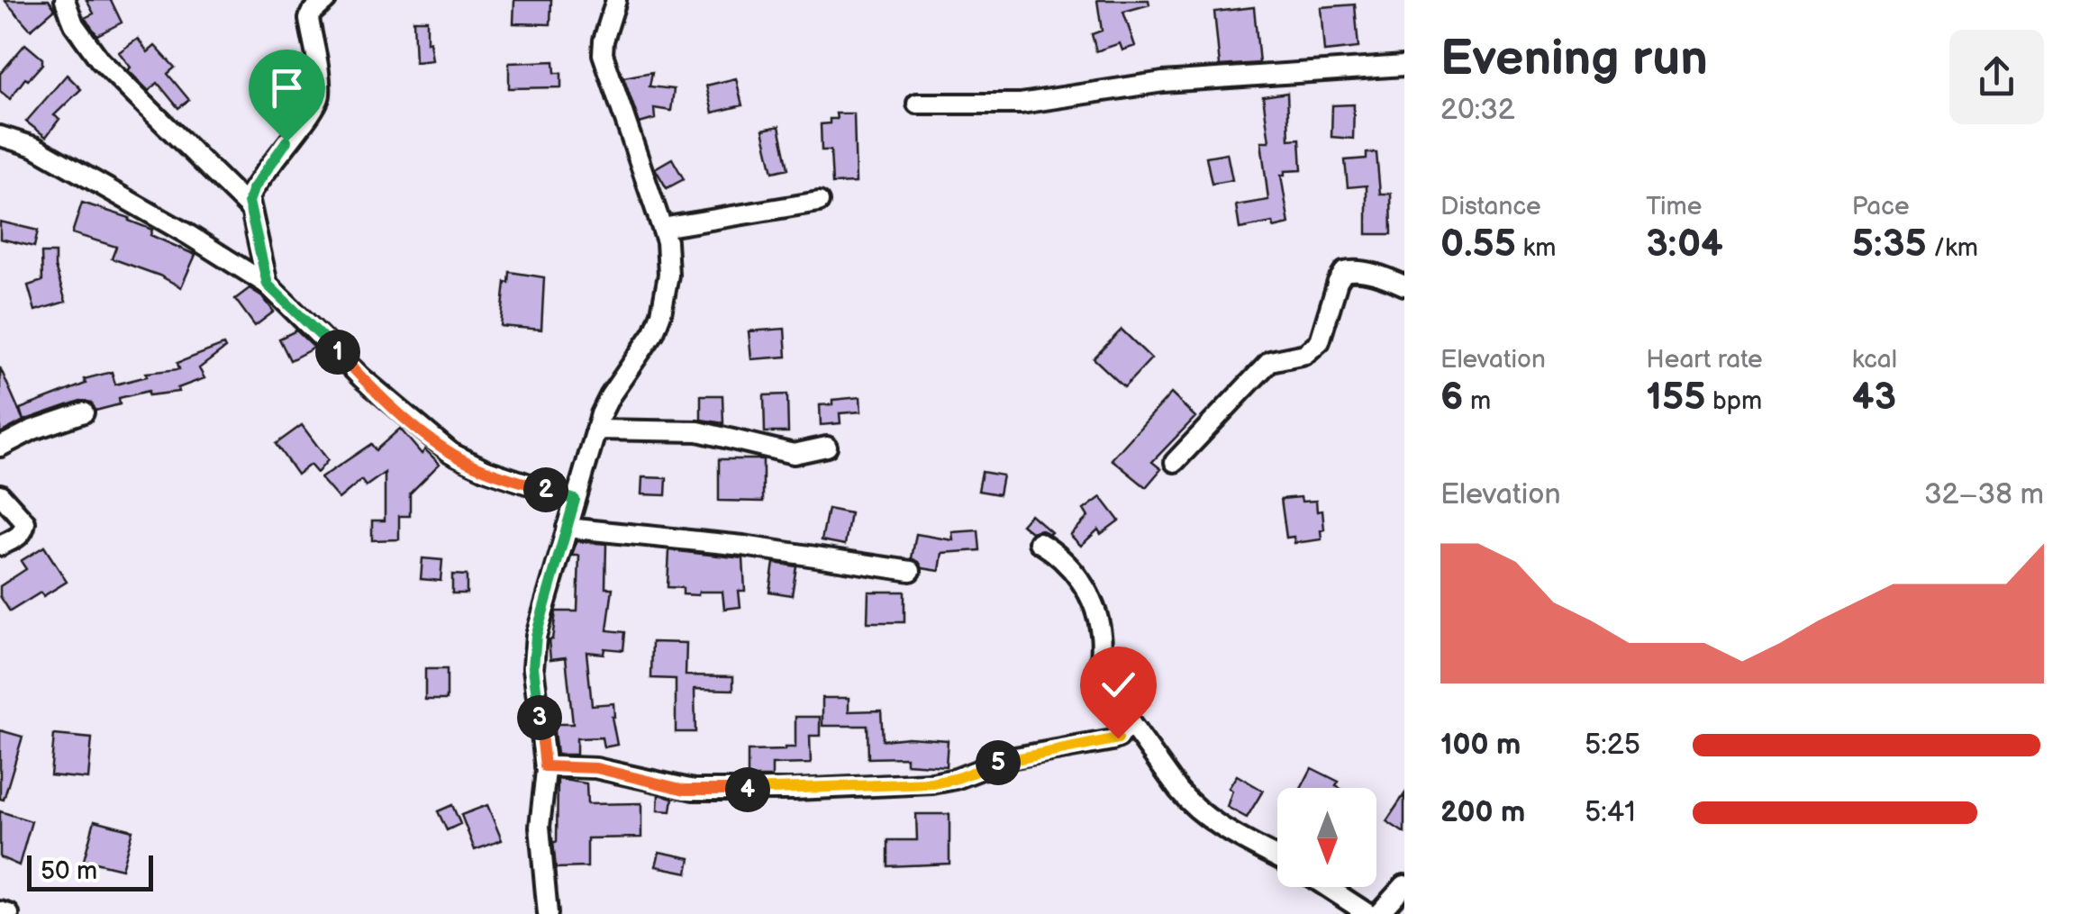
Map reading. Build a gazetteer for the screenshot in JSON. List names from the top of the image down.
{
  "scale_bar": "50 m",
  "north": "bottom",
  "page": {
    "heading": ["Evening run", "20:32"],
    "stats": [
      ["Distance", "0.55 km"],
      ["Time", "3:04"],
      ["Pace", "5:35 /km"],
      ["Elevation", "6 m"],
      ["Heart rate", "155 bpm"],
      ["kcal", "43"]
    ],
    "pins": [
      "1",
      "2",
      "3",
      "5",
      "4"
    ],
    "chart": ["Elevation", "32–38 m"],
    "list": [
      {
        "name": "100 m",
        "note": "5:25"
      },
      {
        "name": "200 m",
        "note": "5:41"
      }
    ],
    "scale": "50 m"
  }
}
